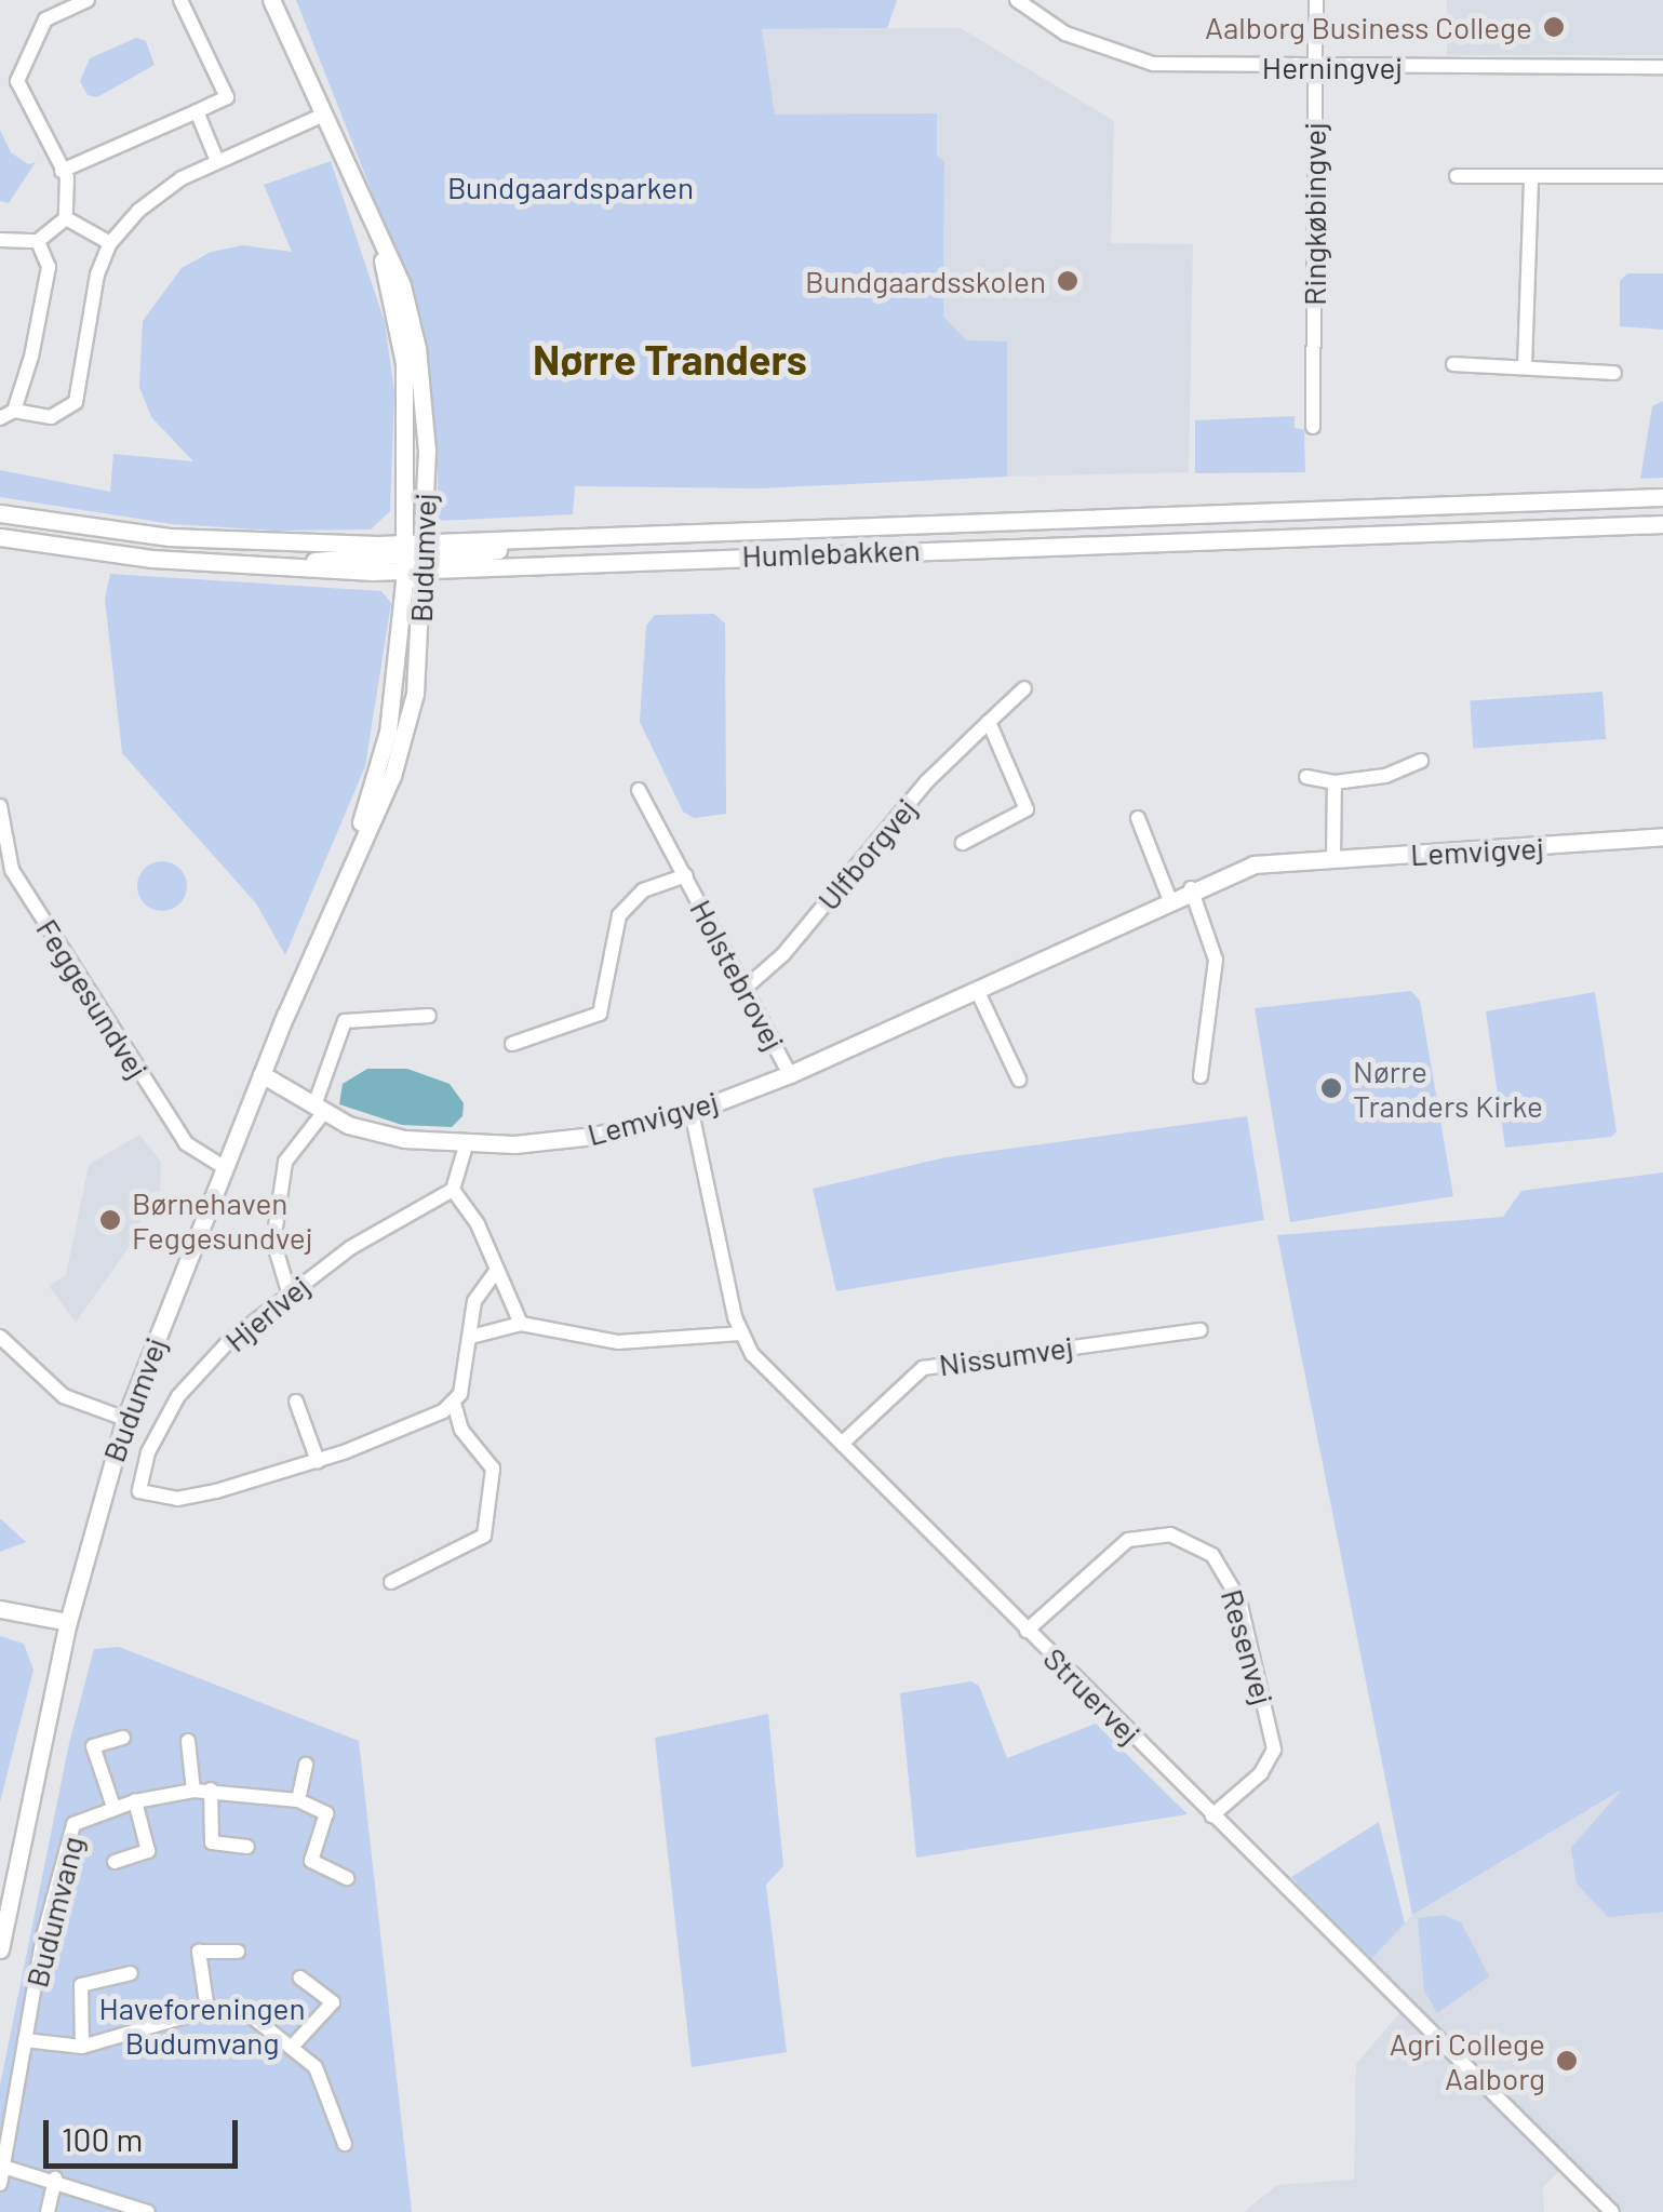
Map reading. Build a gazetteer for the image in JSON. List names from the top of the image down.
{
  "streets": {
    "street": [
      "Herningvej",
      "Ringkøbingvej",
      "Humlebakken",
      "Budumvej",
      "Lemvigvej",
      "Ulfborgvej",
      "Holstebrovej",
      "Feggesundvej",
      "Hjerlvej",
      "Nissumvej",
      "Resenvej",
      "Struervej",
      "Budumvang"
    ]
  },
  "crossings": [
    ["Herningvej", "Ringkøbingvej"],
    ["Humlebakken", "Budumvej"],
    ["Budumvej", "Lemvigvej"],
    ["Budumvej", "Feggesundvej"],
    ["Lemvigvej", "Holstebrovej"],
    ["Ulfborgvej", "Holstebrovej"],
    ["Nissumvej", "Struervej"],
    ["Resenvej", "Struervej"]
  ],
  "districts": ["Nørre Tranders"],
  "parks": ["Bundgaardsparken", "Haveforeningen Budumvang"],
  "places": [
    "Aalborg Business College",
    "Bundgaardsskolen",
    "Nørre Tranders Kirke",
    "Børnehaven Feggesundvej",
    "Agri College Aalborg"
  ],
  "scale_bar": "100 m"
}
